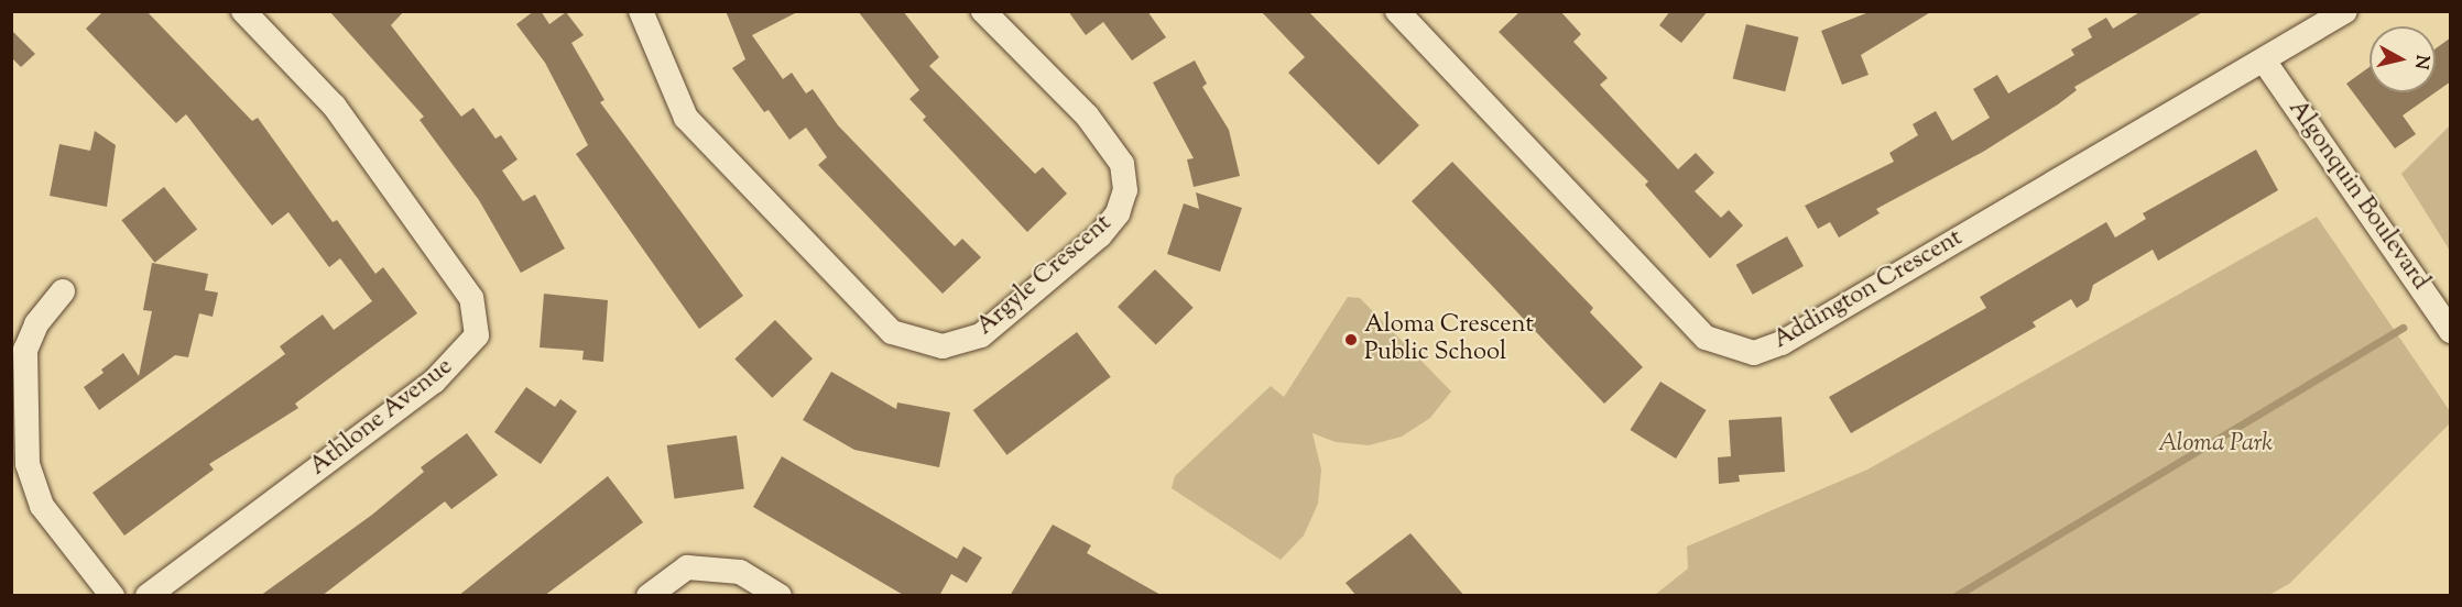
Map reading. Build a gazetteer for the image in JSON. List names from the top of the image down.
{
  "streets": {
    "street": [
      "Algonquin Boulevard",
      "Argyle Crescent",
      "Addington Crescent",
      "Athlone Avenue"
    ]
  },
  "crossings": [
    ["Algonquin Boulevard", "Addington Crescent"]
  ],
  "parks": ["Aloma Park"],
  "places": ["Aloma Crescent Public School"],
  "north": "right"
}
